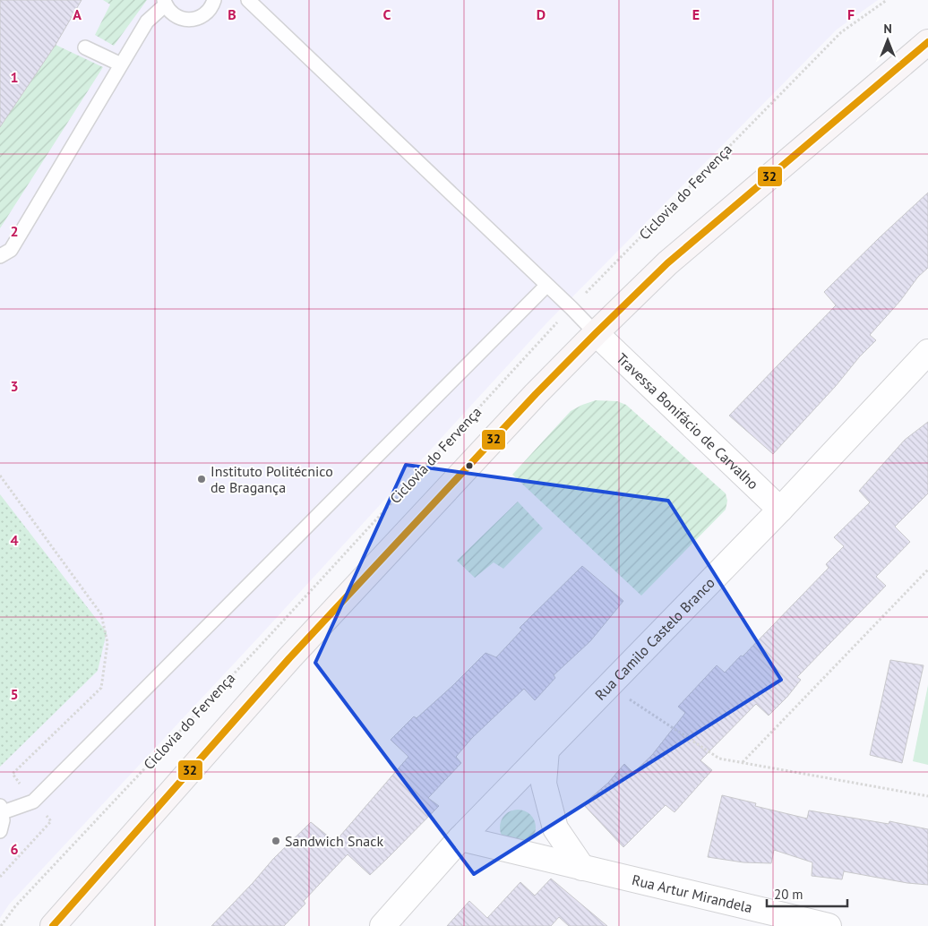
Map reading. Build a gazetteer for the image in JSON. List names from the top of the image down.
{
  "streets": {
    "street": ["Travessa Bonifácio de Carvalho", "Rua Camilo Castelo Branco", "Rua Artur Mirandela"],
    "path": ["Ciclovia do Fervença"]
  },
  "crossings": [
    ["Travessa Bonifácio de Carvalho", "Rua Camilo Castelo Branco"],
    ["Rua Camilo Castelo Branco", "Rua Artur Mirandela"]
  ],
  "places": ["Instituto Politécnico de Bragança", "Sandwich Snack"],
  "lines": ["transit line 32"],
  "scale_bar": "20 m",
  "north": "top",
  "grid": {
    "columns": [
      "A",
      "B",
      "C",
      "D",
      "E",
      "F"
    ],
    "rows": [
      "1",
      "2",
      "3",
      "4",
      "5",
      "6"
    ]
  }
}
